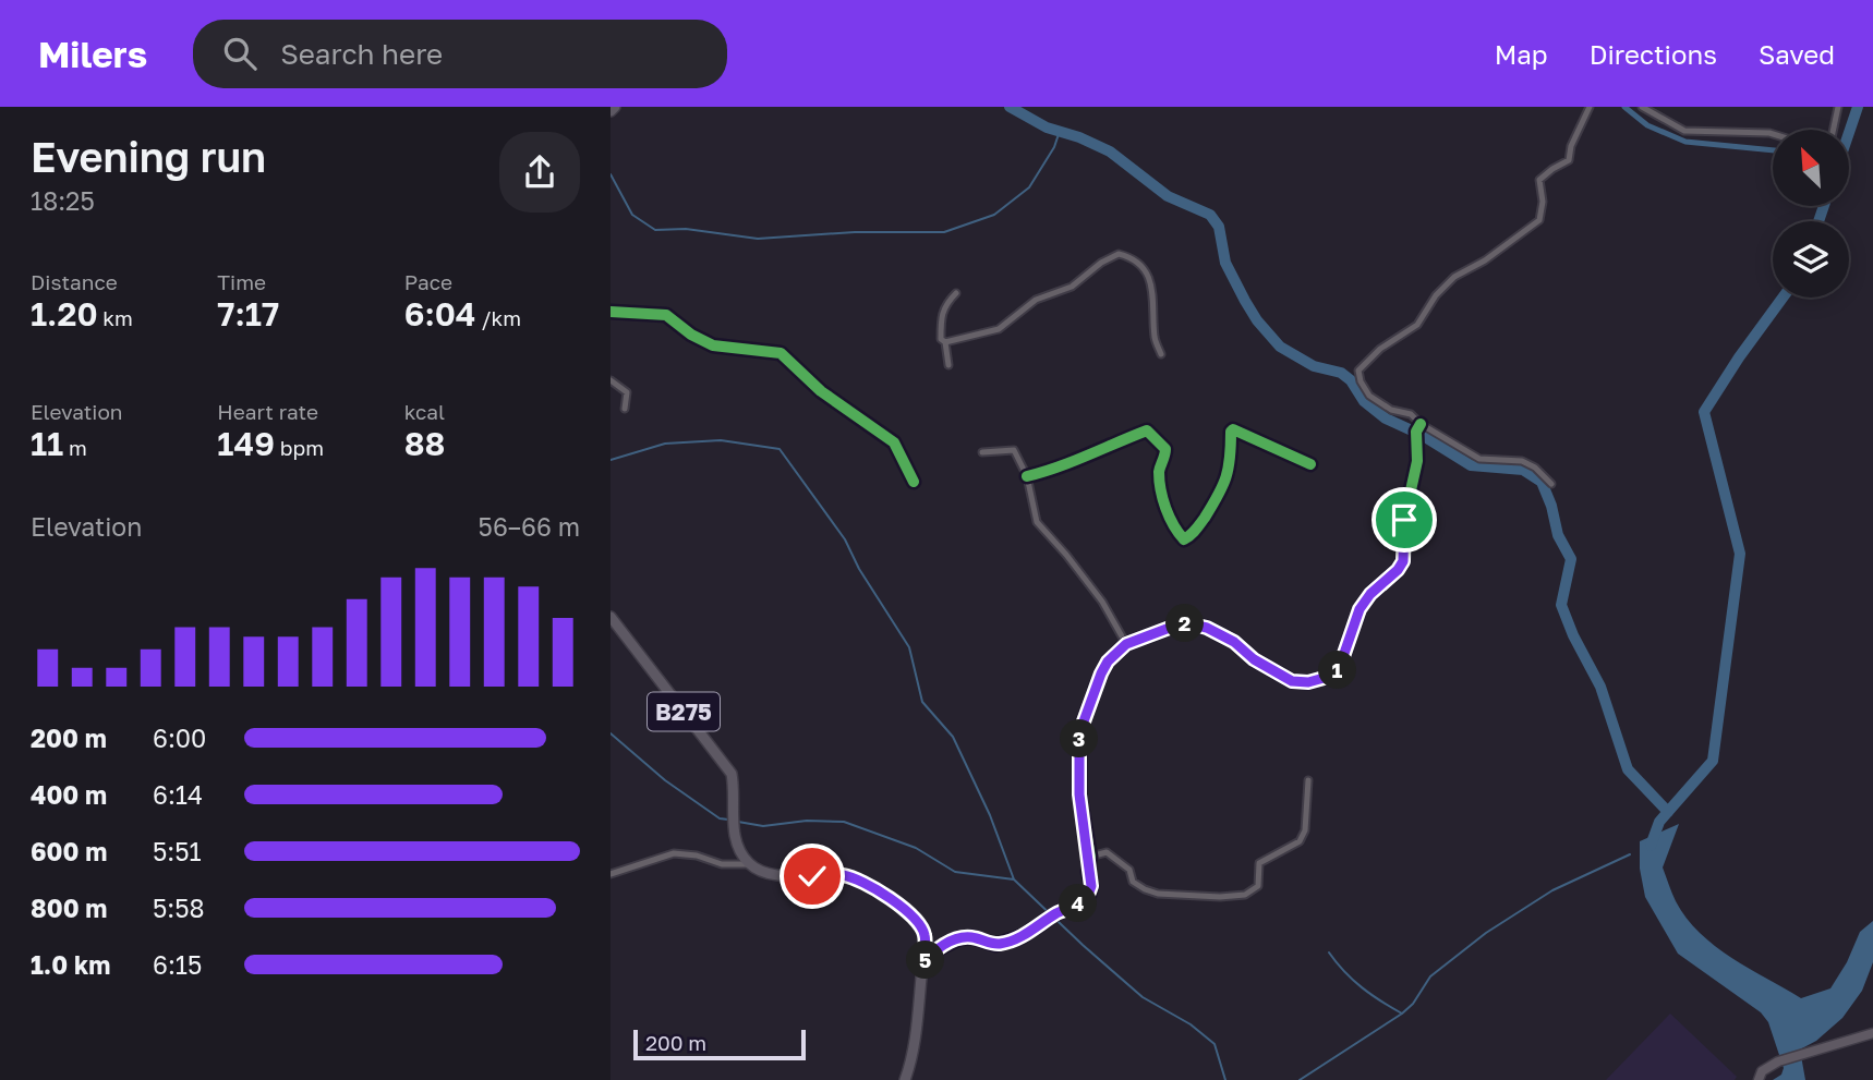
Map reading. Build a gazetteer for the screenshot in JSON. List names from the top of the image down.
{
  "streets": {
    "main road": ["B275"]
  },
  "scale_bar": "200 m",
  "north": "top left",
  "page": {
    "header": "Milers",
    "search": "Search here",
    "nav": ["Map", "Directions", "Saved"],
    "heading": ["Evening run", "18:25"],
    "stats": [
      ["Distance", "1.20 km"],
      ["Time", "7:17"],
      ["Pace", "6:04 /km"],
      ["Elevation", "11 m"],
      ["Heart rate", "149 bpm"],
      ["kcal", "88"]
    ],
    "chart": ["Elevation", "56–66 m"],
    "pins": [
      "2",
      "1",
      "3",
      "4",
      "5"
    ],
    "list": [
      {
        "name": "200 m",
        "note": "6:00"
      },
      {
        "name": "400 m",
        "note": "6:14"
      },
      {
        "name": "600 m",
        "note": "5:51"
      },
      {
        "name": "800 m",
        "note": "5:58"
      },
      {
        "name": "1.0 km",
        "note": "6:15"
      }
    ],
    "scale": "200 m"
  }
}
